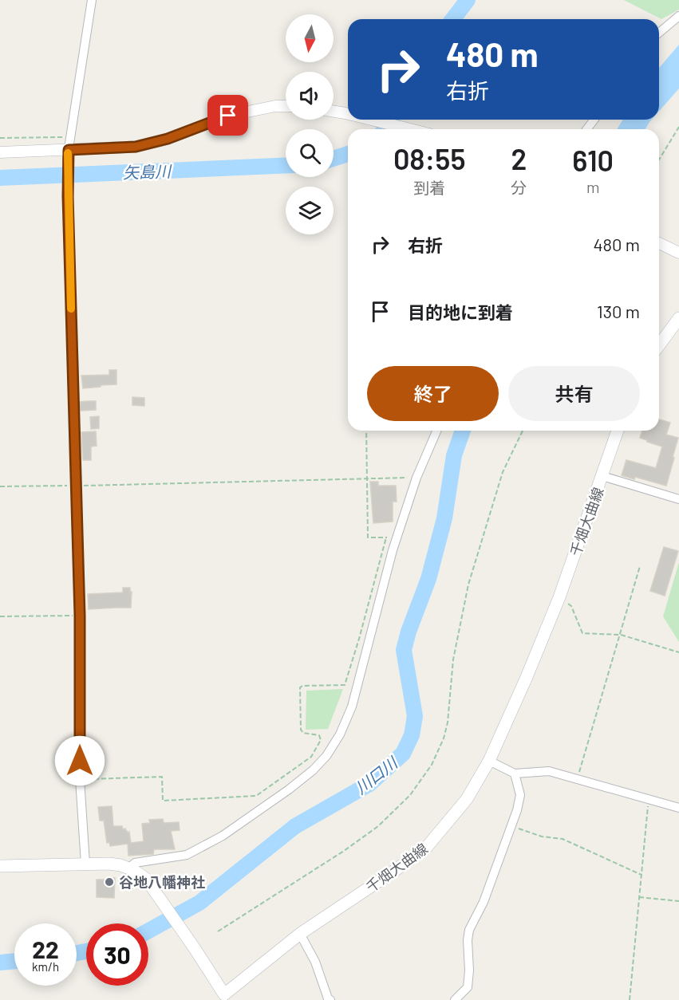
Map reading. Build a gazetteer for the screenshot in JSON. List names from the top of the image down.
{
  "streets": {
    "main road": ["千畑大曲線"]
  },
  "water": ["矢島川", "川口川"],
  "places": ["谷地八幡神社"],
  "north": "bottom",
  "page": {
    "turn": ["480 m", "右折"],
    "eta": [
      "08:55",
      "到着",
      "2",
      "分",
      "610",
      "m"
    ],
    "list": [
      {
        "name": "右折",
        "value": "480 m"
      },
      {
        "name": "目的地に到着",
        "value": "130 m"
      }
    ],
    "buttons": ["終了", "共有"],
    "speed": "22 km/h",
    "limit": "30"
  }
}
